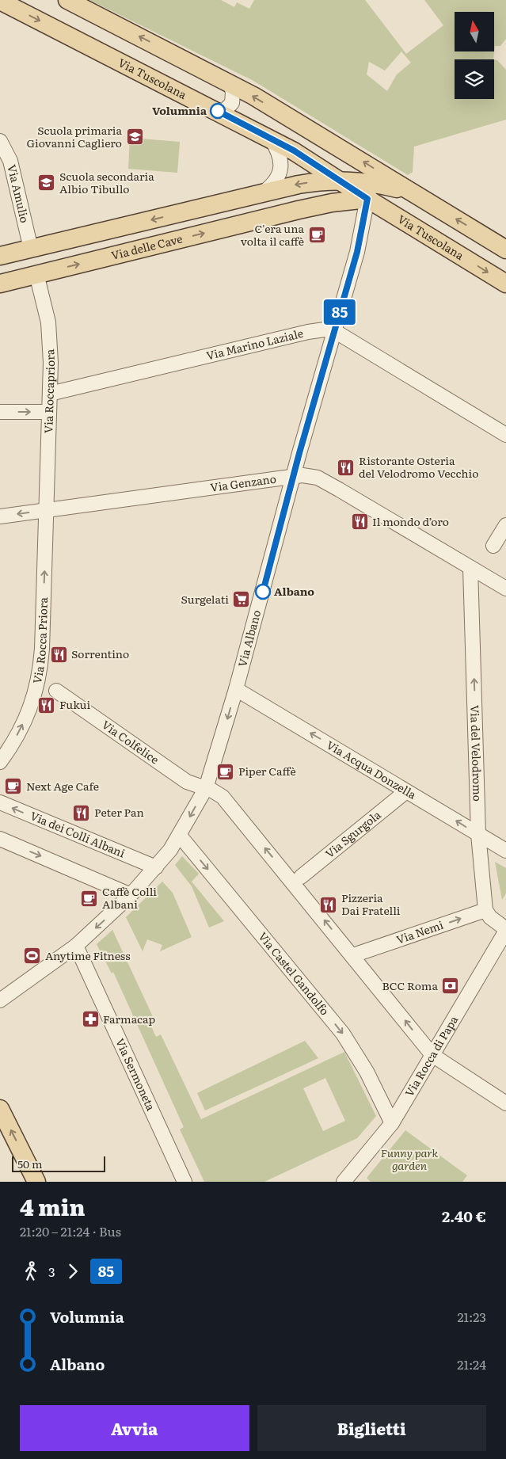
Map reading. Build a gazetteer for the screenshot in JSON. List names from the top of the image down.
{
  "streets": {
    "main road": ["Via Tuscolana", "Via delle Cave"],
    "street": [
      "Via Amulio",
      "Via Marino Laziale",
      "Via Roccapriora",
      "Via Genzano",
      "Via Albano",
      "Via Rocca Priora",
      "Via Colfelice",
      "Via del Velodromo",
      "Via Acqua Donzella",
      "Via Sgurgola",
      "Via dei Colli Albani",
      "Via Nemi",
      "Via Castel Gandolfo",
      "Via Rocca di Papa",
      "Via Sermoneta"
    ]
  },
  "crossings": [
    ["Via Tuscolana", "Via delle Cave"],
    ["Via Tuscolana", "Via Albano"],
    ["Via delle Cave", "Via Roccapriora"],
    ["Via delle Cave", "Via Albano"],
    ["Via Marino Laziale", "Via Roccapriora"],
    ["Via Marino Laziale", "Via Albano"],
    ["Via Roccapriora", "Via Genzano"],
    ["Via Roccapriora", "Via Rocca Priora"],
    ["Via Genzano", "Via Albano"],
    ["Via Genzano", "Via Rocca Priora"],
    ["Via Genzano", "Via del Velodromo"],
    ["Via Albano", "Via Colfelice"],
    ["Via Albano", "Via Acqua Donzella"],
    ["Via Albano", "Via dei Colli Albani"],
    ["Via Albano", "Via Castel Gandolfo"],
    ["Via Albano", "Via Sermoneta"],
    ["Via del Velodromo", "Via Acqua Donzella"],
    ["Via del Velodromo", "Via Nemi"],
    ["Via Acqua Donzella", "Via Sgurgola"],
    ["Via Castel Gandolfo", "Via Rocca di Papa"]
  ],
  "one_way": ["Via Rocca Priora", "Via del Velodromo", "Via Nemi"],
  "parks": ["Funny park garden"],
  "places": {
    "other": ["Volumnia", "Albano"],
    "school or university": ["Scuola primaria Giovanni Cagliero", "Scuola secondaria Albio Tibullo"],
    "cafe": [
      "C'era una volta il caffè",
      "Piper Caffè",
      "Next Age Cafe",
      "Caffè Colli Albani"
    ],
    "restaurant": [
      "Ristorante Osteria del Velodromo Vecchio",
      "Il mondo d’oro",
      "Sorrentino",
      "Fukui",
      "Peter Pan",
      "Pizzeria Dai Fratelli"
    ],
    "supermarket": ["Surgelati"],
    "sports": ["Anytime Fitness"],
    "bank": ["BCC Roma"],
    "pharmacy": ["Farmacap"]
  },
  "lines": ["bus line 85"],
  "scale_bar": "50 m",
  "north": "top",
  "page": {
    "on_map": "85",
    "scale": "50 m",
    "heading": ["4 min", "21:20 – 21:24 · Bus", "2.40 €"],
    "legs": ["3", "85"],
    "list": [
      {
        "name": "Volumnia",
        "value": "21:23"
      },
      {
        "name": "Albano",
        "value": "21:24"
      }
    ],
    "buttons": ["Avvia", "Biglietti"]
  }
}
